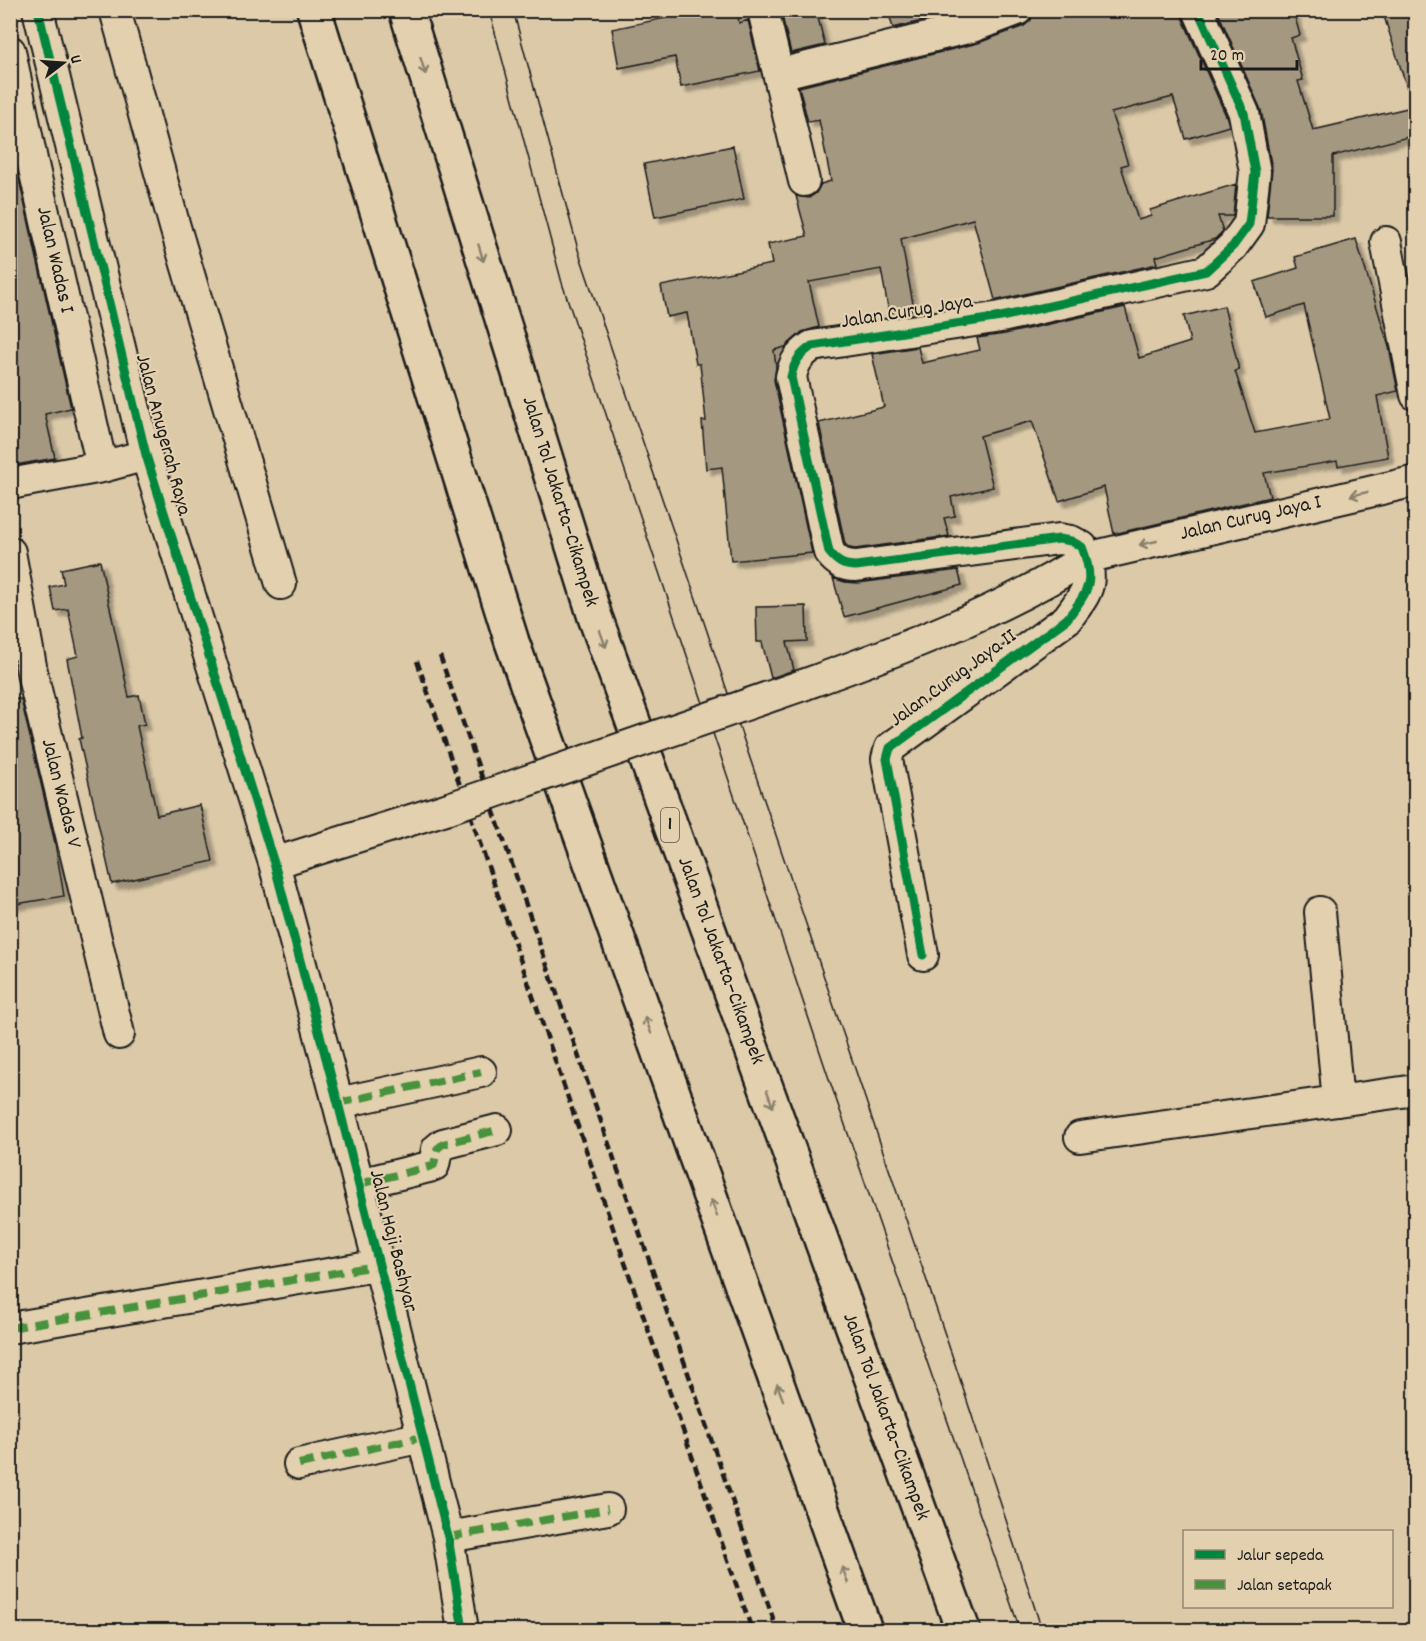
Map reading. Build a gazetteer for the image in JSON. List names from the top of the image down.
{
  "streets": {
    "highway": ["Jalan Tol Jakarta–Cikampek", "1"],
    "street": [
      "Jalan Wadas I",
      "Jalan Curug Jaya",
      "Jalan Anugerah Raya",
      "Jalan Curug Jaya I",
      "Jalan Curug Jaya II",
      "Jalan Wadas V",
      "Jalan Haji Bashyar"
    ]
  },
  "crossings": [
    ["Jalan Curug Jaya", "Jalan Curug Jaya I"],
    ["Jalan Curug Jaya", "Jalan Curug Jaya II"],
    ["Jalan Anugerah Raya", "Jalan Curug Jaya I"],
    ["Jalan Anugerah Raya", "Jalan Haji Bashyar"],
    ["Jalan Curug Jaya I", "Jalan Curug Jaya II"],
    ["Jalan Curug Jaya I", "Jalan Haji Bashyar"]
  ],
  "legend": ["Jalur sepeda", "Jalan setapak"],
  "scale_bar": "20 m",
  "north": "right"
}
